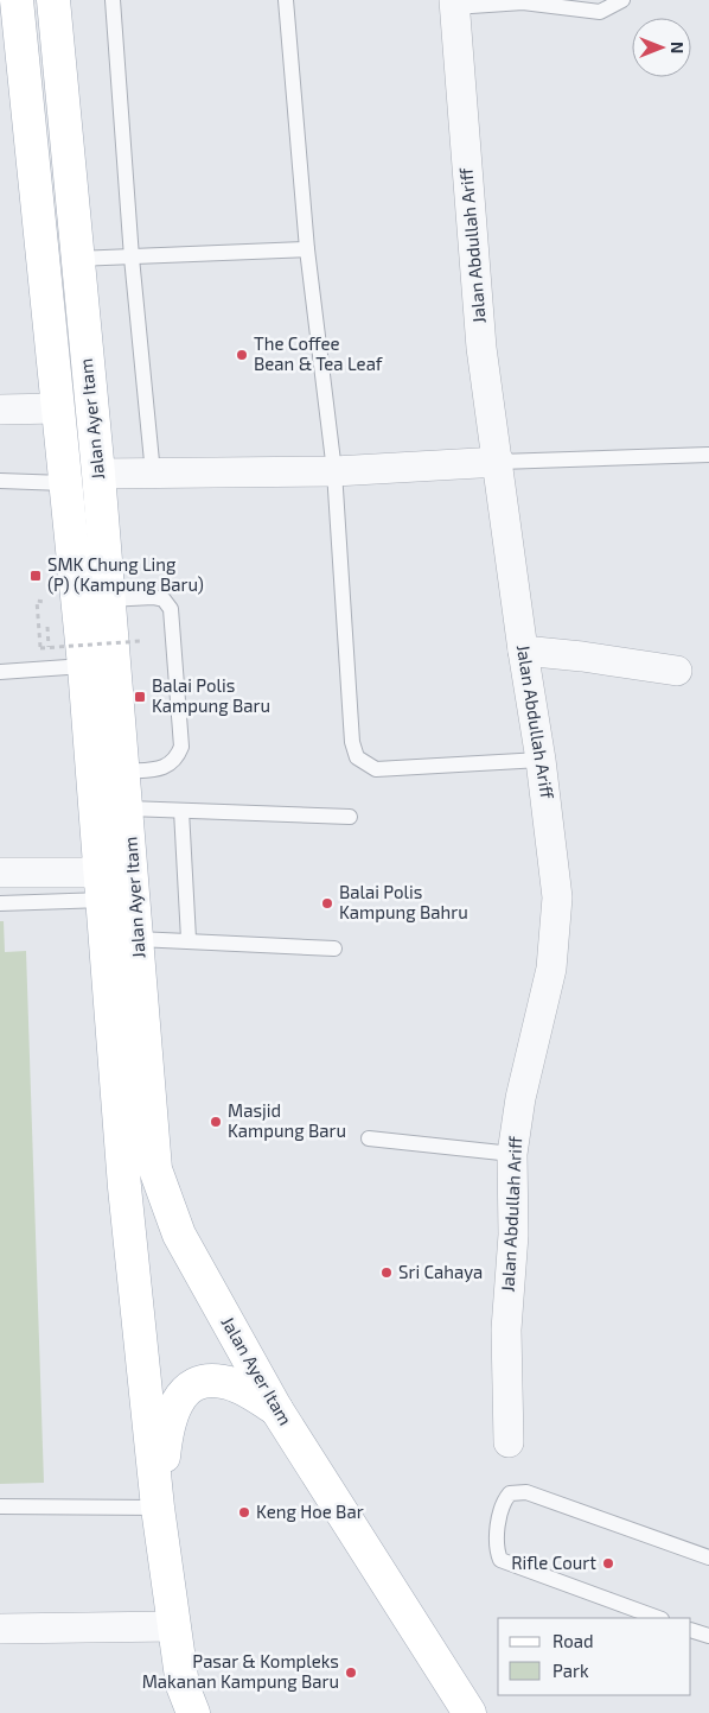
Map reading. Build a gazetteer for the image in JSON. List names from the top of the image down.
{
  "streets": {
    "main road": ["Jalan Ayer Itam"],
    "street": ["Jalan Abdullah Ariff"]
  },
  "places": {
    "other": [
      "The Coffee Bean & Tea Leaf",
      "Balai Polis Kampung Bahru",
      "Masjid Kampung Baru",
      "Sri Cahaya",
      "Keng Hoe Bar",
      "Rifle Court",
      "Pasar & Kompleks Makanan Kampung Baru"
    ],
    "transit": ["SMK Chung Ling (P) (Kampung Baru)", "Balai Polis Kampung Baru"]
  },
  "legend": ["Road", "Park"],
  "north": "right"
}
